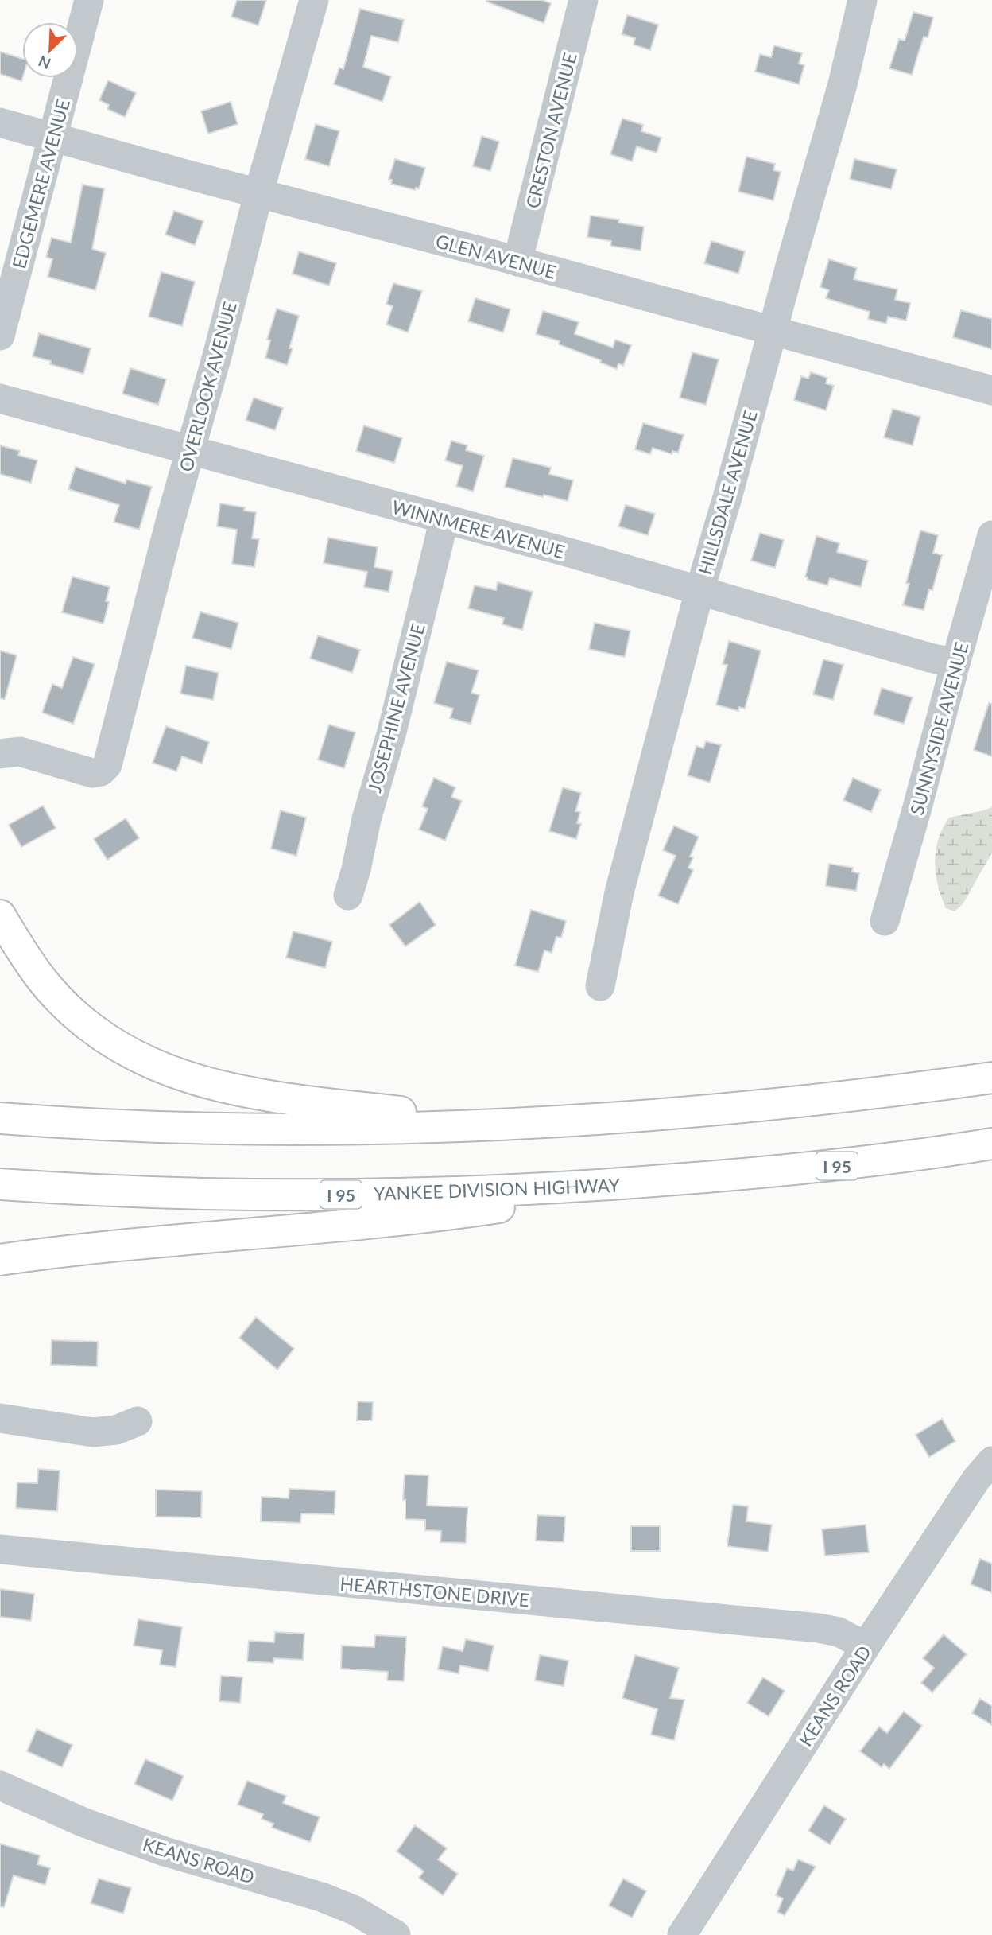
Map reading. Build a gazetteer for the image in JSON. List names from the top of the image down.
{
  "streets": {
    "highway": ["I 95", "YANKEE DIVISION HIGHWAY"],
    "street": [
      "CRESTON AVENUE",
      "EDGEMERE AVENUE",
      "GLEN AVENUE",
      "OVERLOOK AVENUE",
      "HILLSDALE AVENUE",
      "WINNMERE AVENUE",
      "JOSEPHINE AVENUE",
      "SUNNYSIDE AVENUE",
      "HEARTHSTONE DRIVE",
      "KEANS ROAD"
    ]
  },
  "crossings": [
    ["CRESTON AVENUE", "GLEN AVENUE"],
    ["EDGEMERE AVENUE", "GLEN AVENUE"],
    ["GLEN AVENUE", "OVERLOOK AVENUE"],
    ["GLEN AVENUE", "HILLSDALE AVENUE"],
    ["OVERLOOK AVENUE", "WINNMERE AVENUE"],
    ["HILLSDALE AVENUE", "WINNMERE AVENUE"],
    ["WINNMERE AVENUE", "JOSEPHINE AVENUE"],
    ["WINNMERE AVENUE", "SUNNYSIDE AVENUE"],
    ["HEARTHSTONE DRIVE", "KEANS ROAD"]
  ],
  "north": "bottom left"
}
